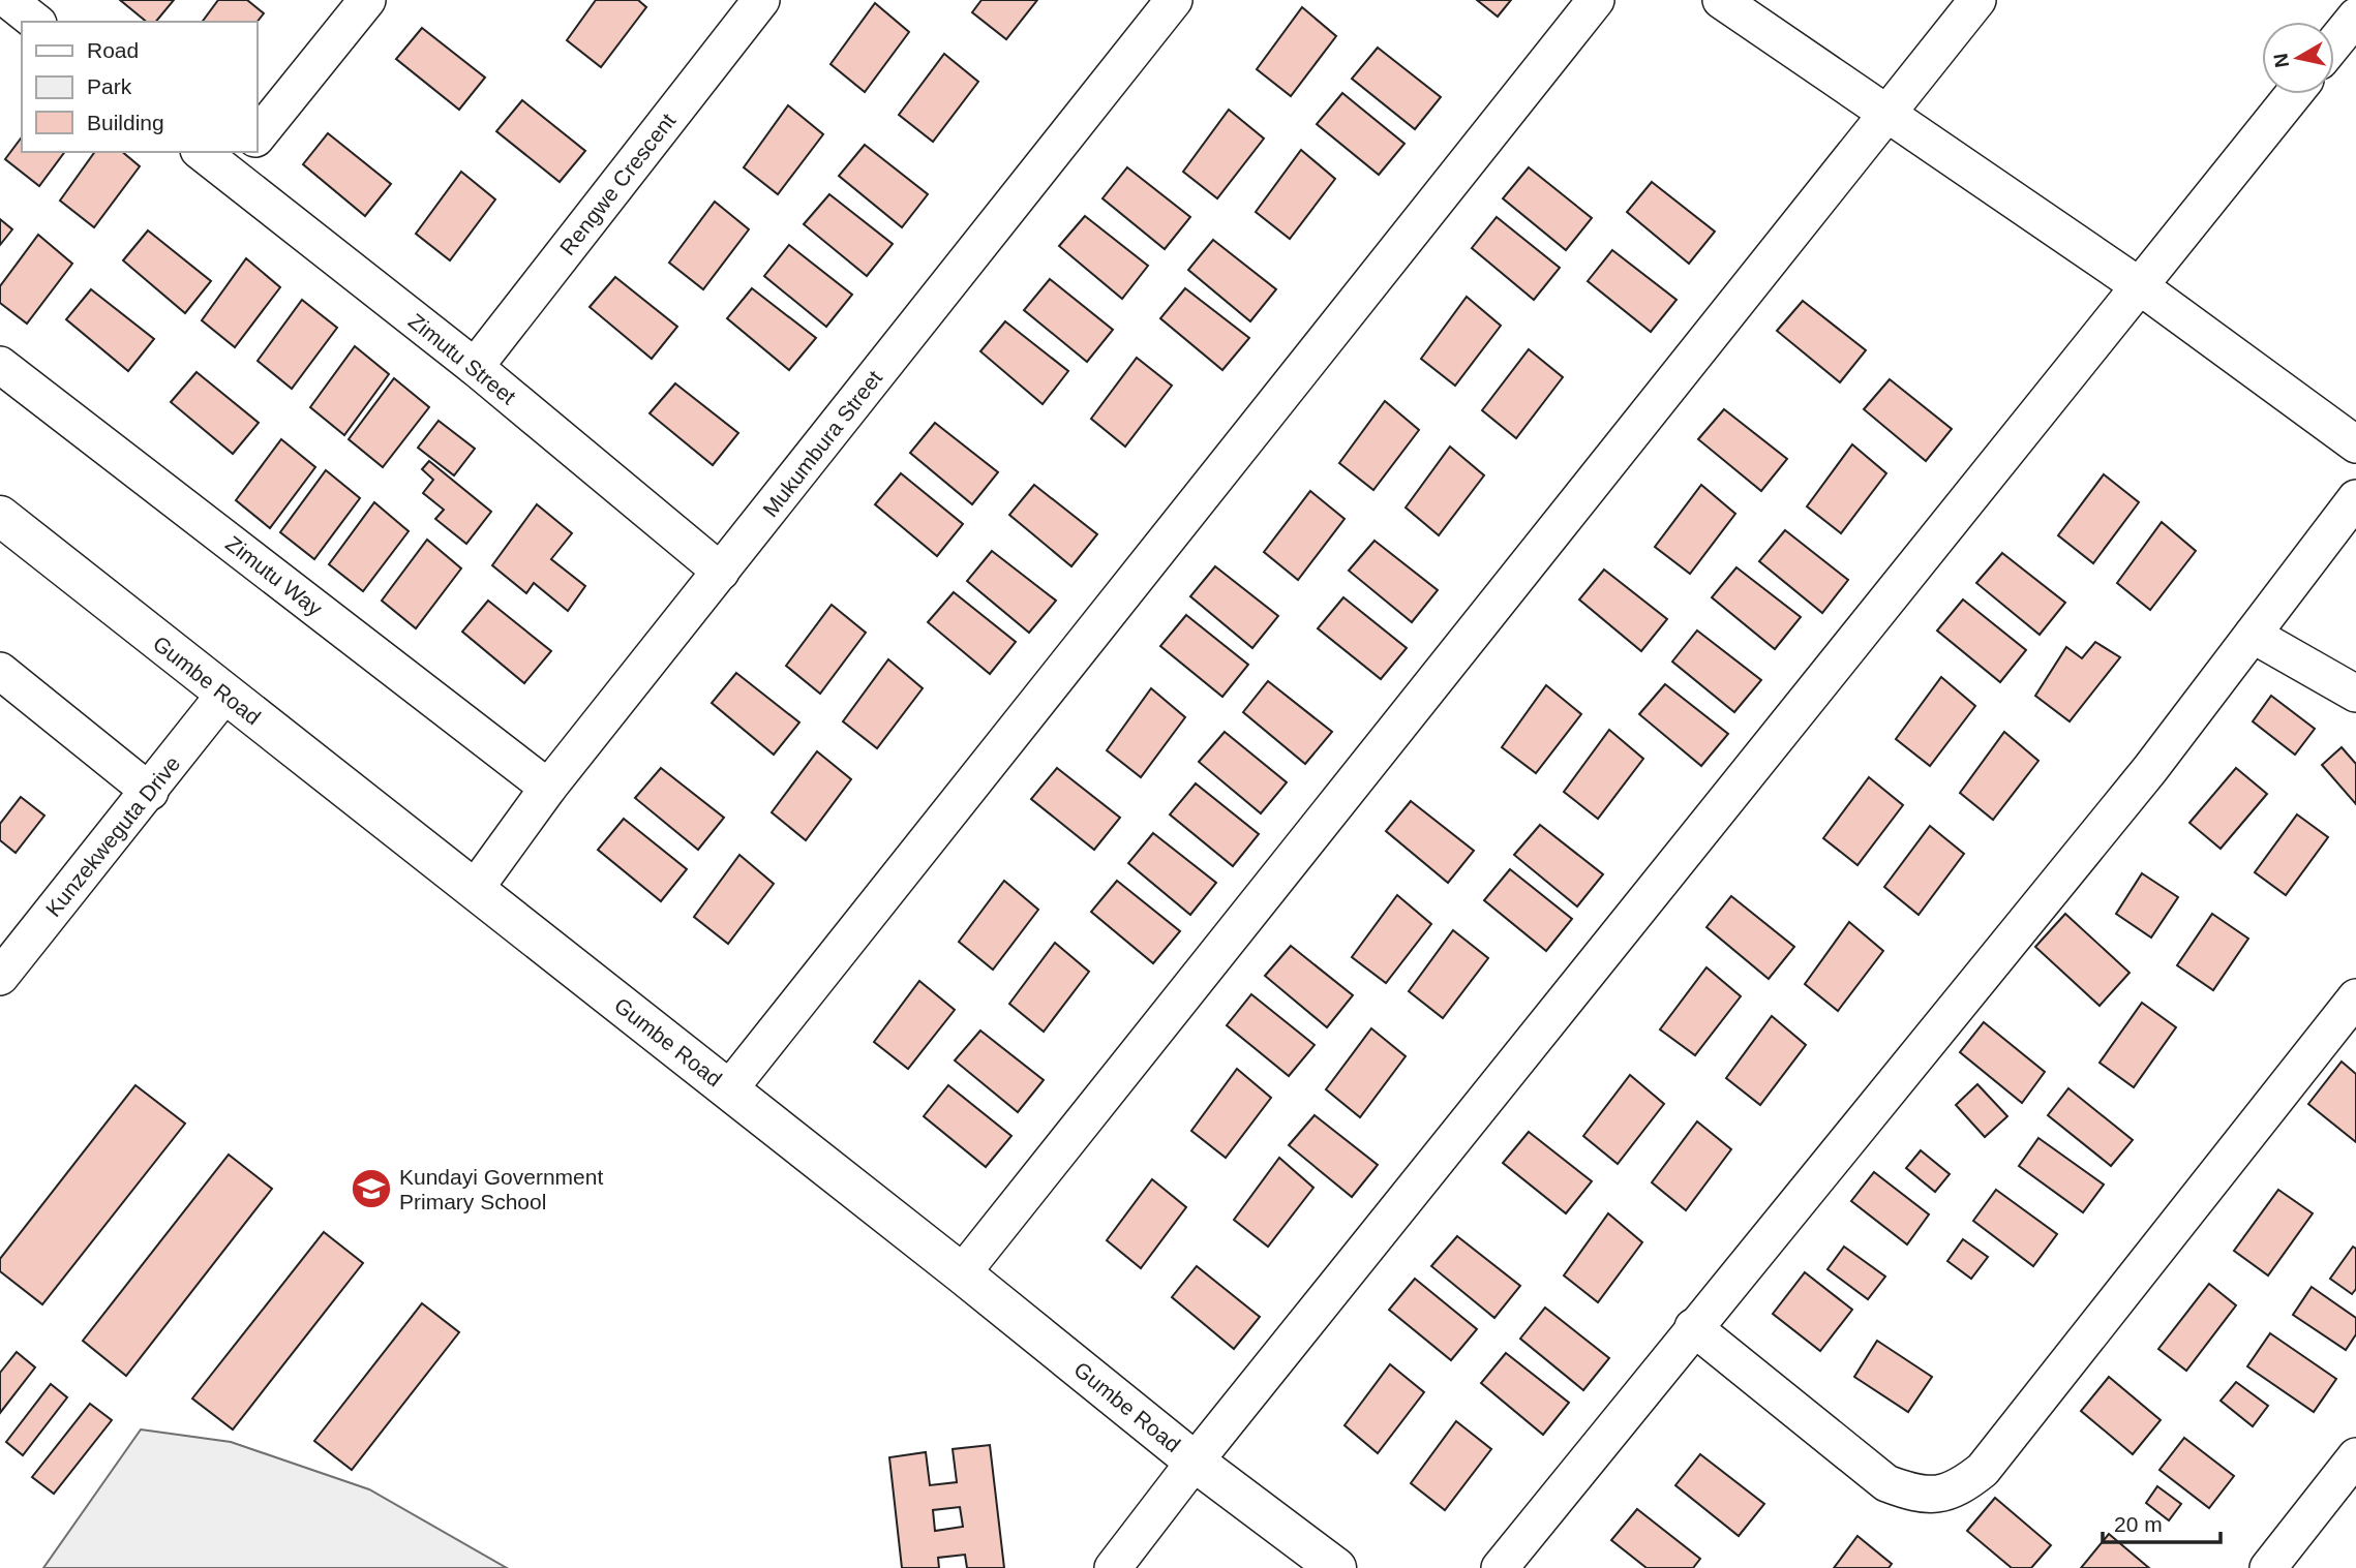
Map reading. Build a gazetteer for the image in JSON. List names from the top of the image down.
{
  "streets": {
    "street": [
      "Rengwe Crescent",
      "Zimutu Street",
      "Mukumbura Street",
      "Zimutu Way",
      "Gumbe Road",
      "Kunzekweguta Drive"
    ]
  },
  "crossings": [
    ["Rengwe Crescent", "Zimutu Street"],
    ["Zimutu Street", "Mukumbura Street"],
    ["Mukumbura Street", "Zimutu Way"],
    ["Mukumbura Street", "Gumbe Road"],
    ["Gumbe Road", "Kunzekweguta Drive"]
  ],
  "places": {
    "school or university": ["Kundayi Government Primary School"]
  },
  "legend": ["Road", "Park", "Building"],
  "scale_bar": "20 m",
  "north": "left"
}
